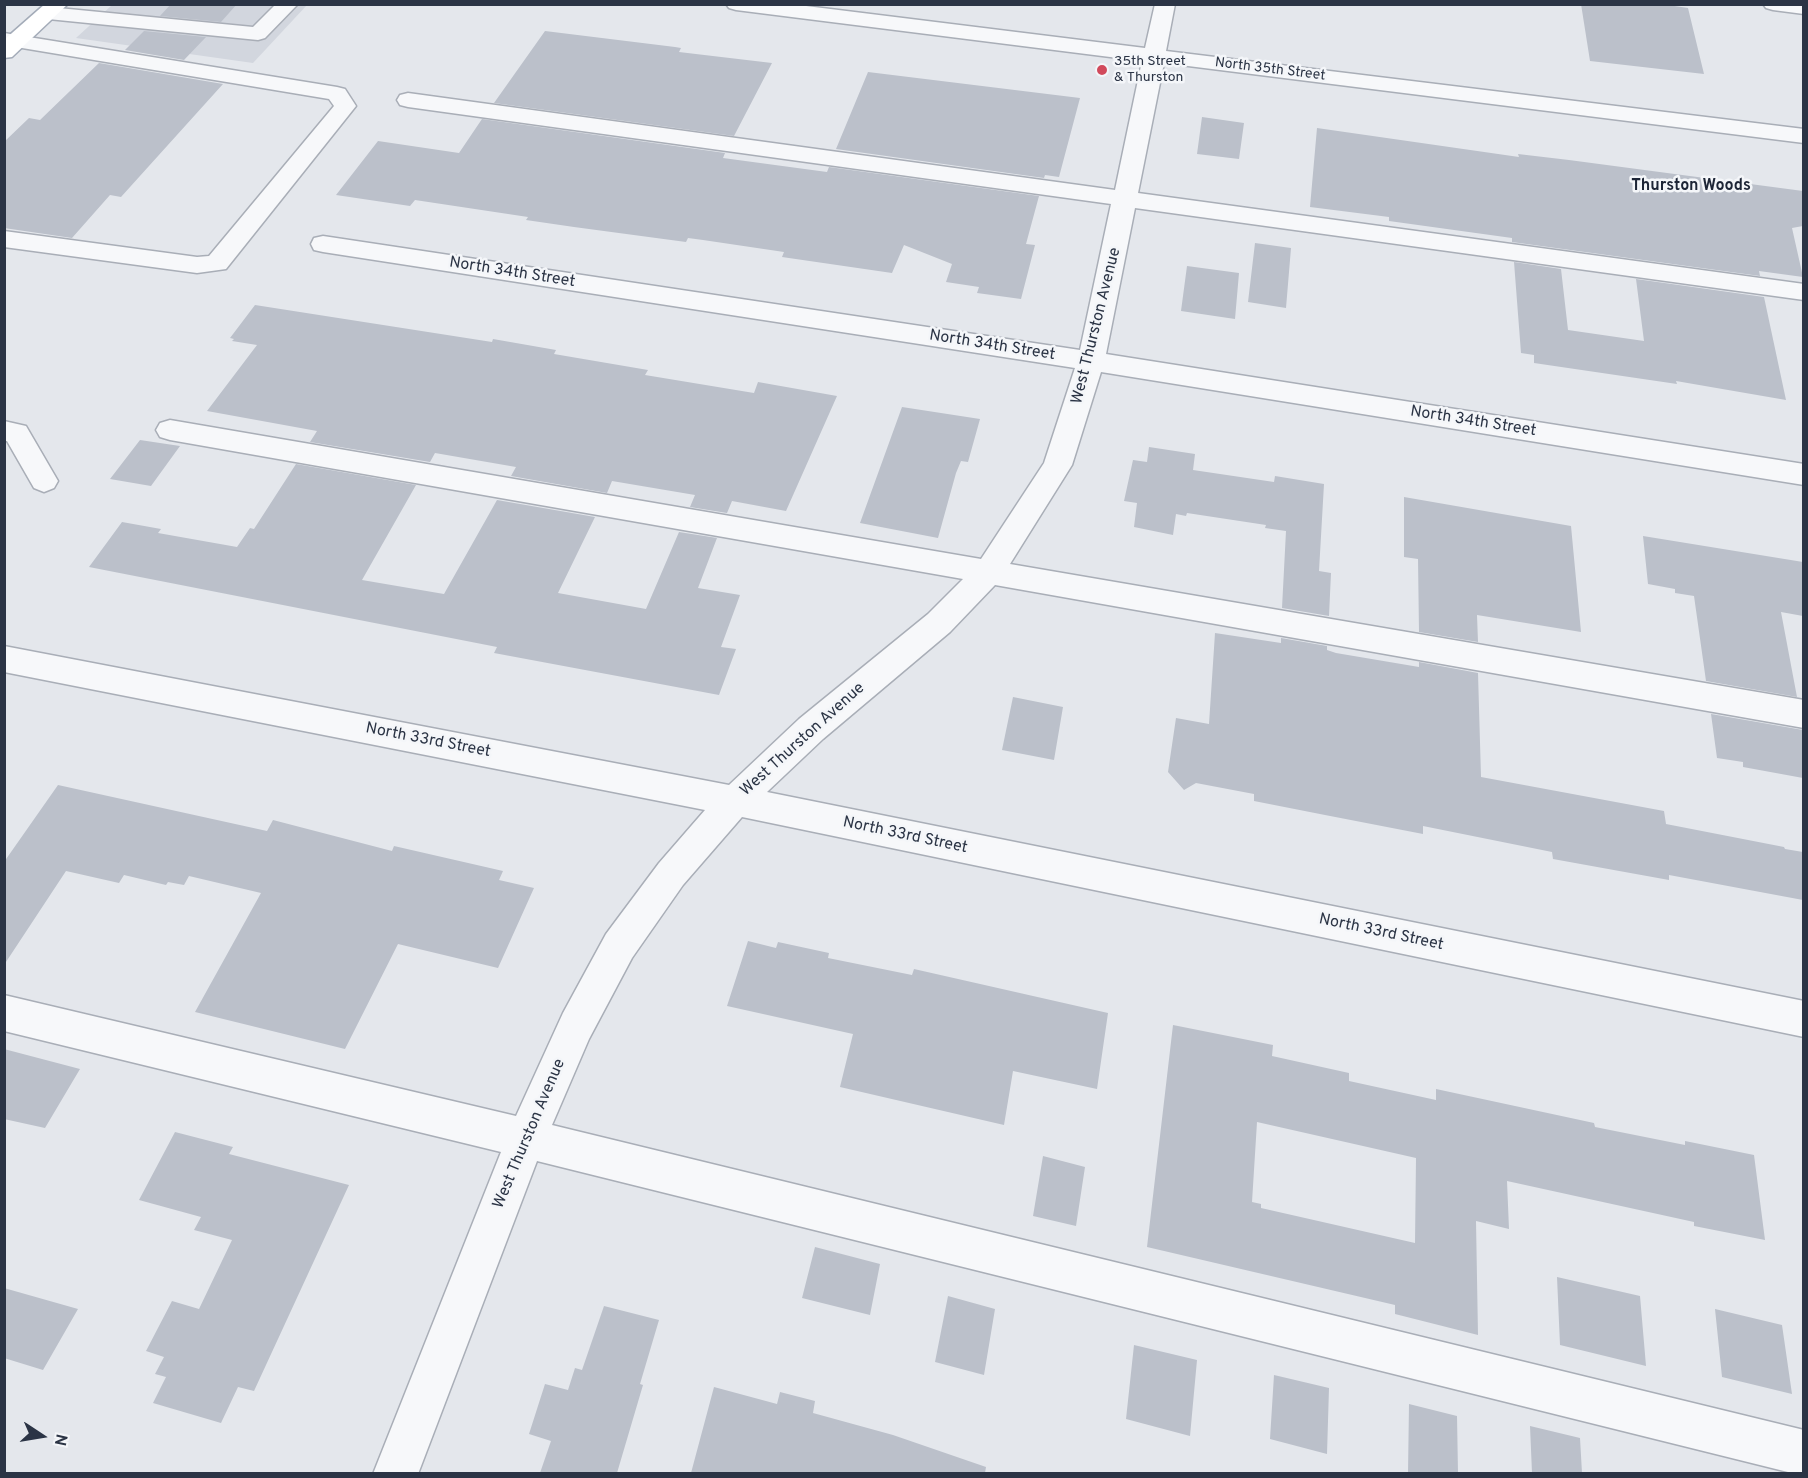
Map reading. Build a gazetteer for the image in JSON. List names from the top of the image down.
{
  "streets": {
    "street": [
      "North 35th Street",
      "North 34th Street",
      "West Thurston Avenue",
      "North 33rd Street"
    ]
  },
  "crossings": [
    ["North 35th Street", "West Thurston Avenue"],
    ["North 34th Street", "West Thurston Avenue"],
    ["West Thurston Avenue", "North 33rd Street"]
  ],
  "districts": ["Thurston Woods"],
  "places": ["35th Street & Thurston"],
  "north": "right"
}
